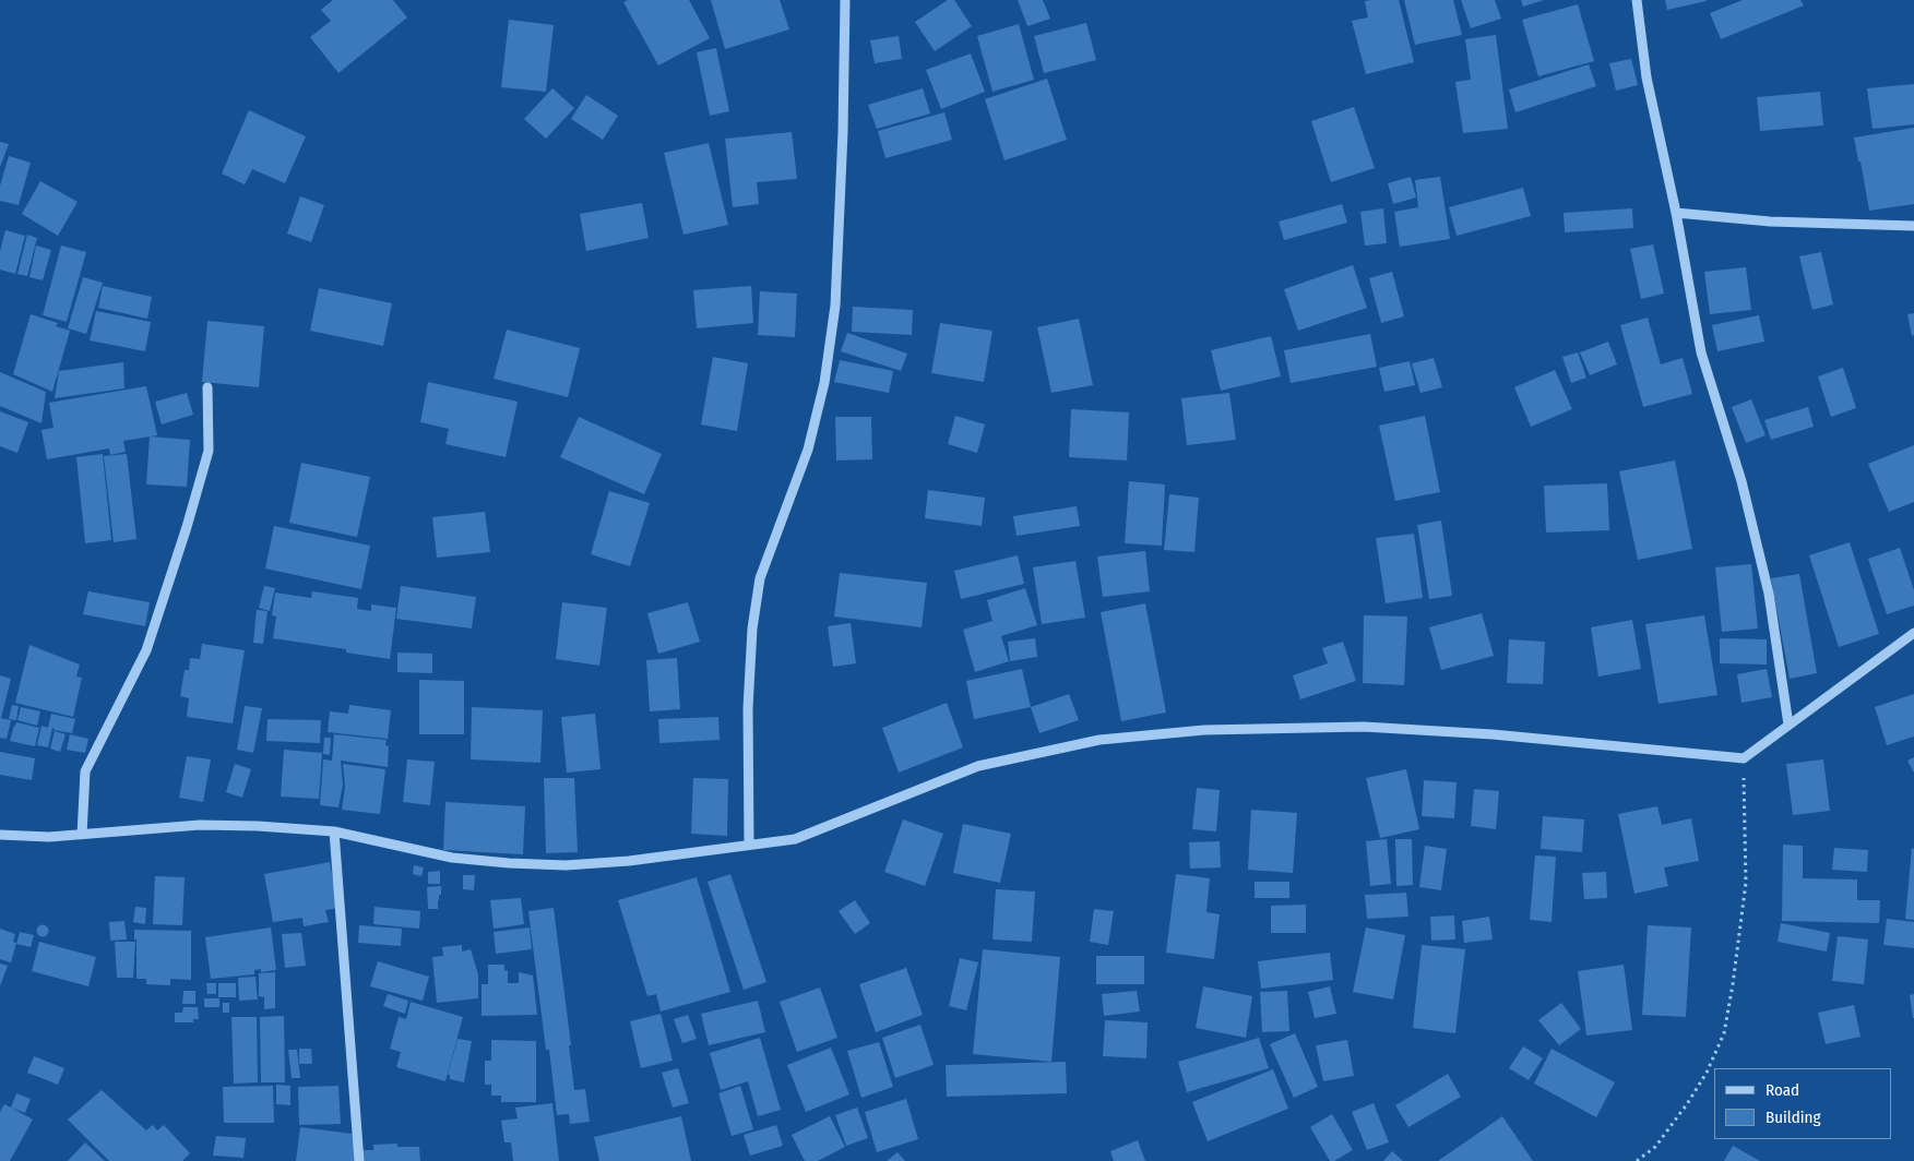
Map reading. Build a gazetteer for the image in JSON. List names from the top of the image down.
{
  "legend": ["Road", "Building"]
}
